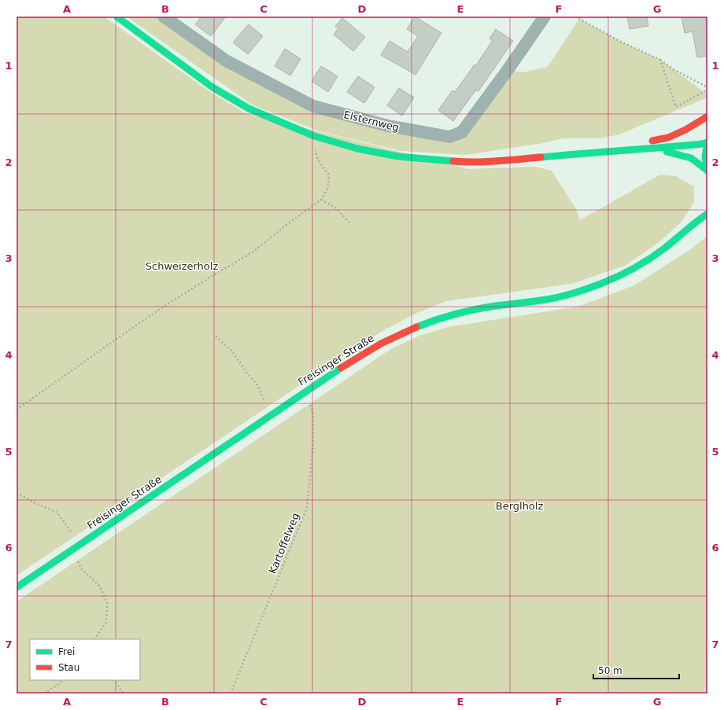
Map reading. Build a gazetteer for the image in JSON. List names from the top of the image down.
{
  "streets": {
    "main road": ["Freisinger Straße"],
    "street": ["Elsternweg"],
    "path": ["Kartoffelweg"]
  },
  "crossings": [
    ["Freisinger Straße", "Kartoffelweg"]
  ],
  "parks": ["Schweizerholz", "Berglholz"],
  "legend": ["Frei", "Stau"],
  "scale_bar": "50 m",
  "grid": {
    "columns": [
      "A",
      "B",
      "C",
      "D",
      "E",
      "F",
      "G"
    ],
    "rows": [
      "1",
      "2",
      "3",
      "4",
      "5",
      "6",
      "7"
    ]
  }
}
